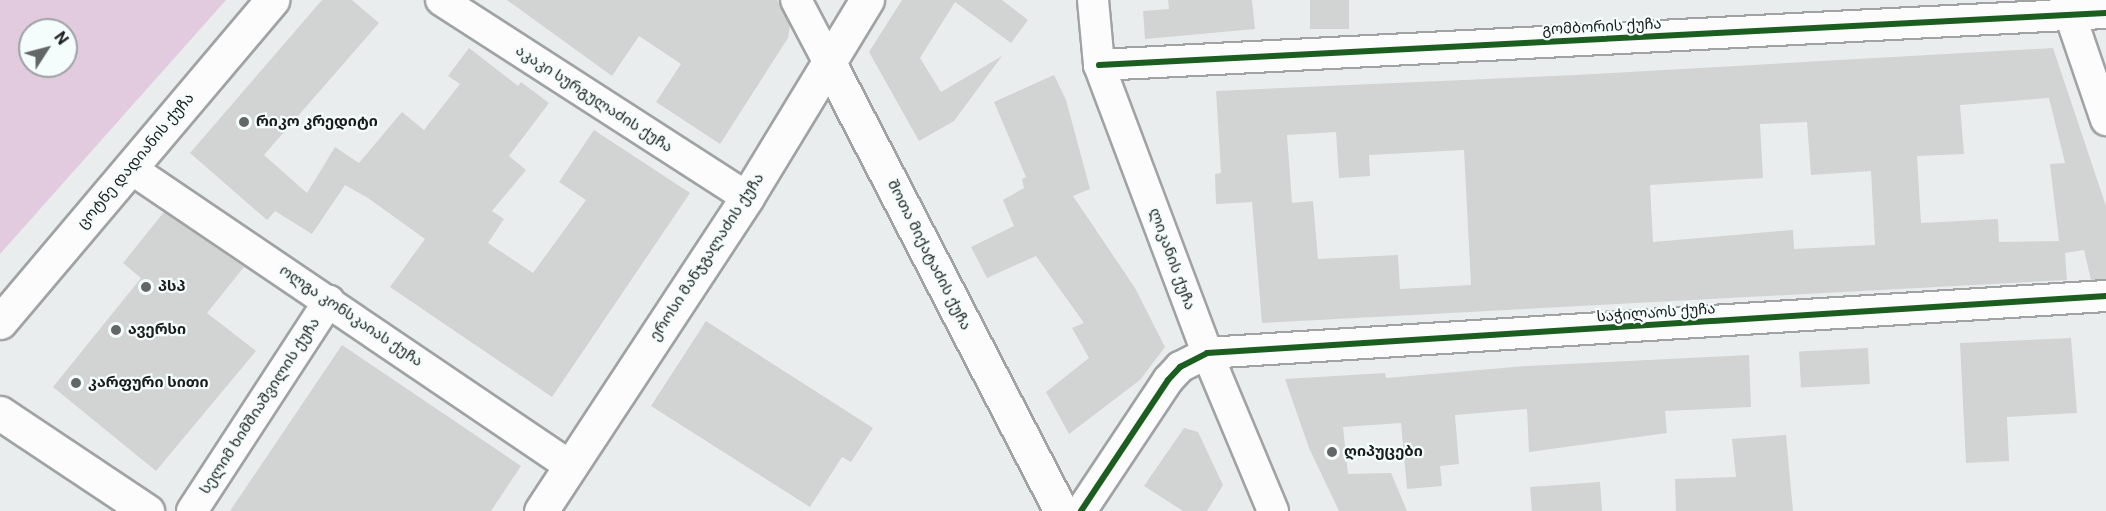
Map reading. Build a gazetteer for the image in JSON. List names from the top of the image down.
{
  "streets": {
    "street": [
      "გომბორის ქუჩა",
      "აკაკი სურგულაძის ქუჩა",
      "ცოტნე დადიანის ქუჩა",
      "შოთა მიქატაძის ქუჩა",
      "ეროსი მანჯგალაძის ქუჩა",
      "ლიკანის ქუჩა",
      "საჭილაოს ქუჩა",
      "ოლგა კონსკაიას ქუჩა",
      "სელიმ ხიმშიაშვილის ქუჩა"
    ]
  },
  "crossings": [
    ["გომბორის ქუჩა", "ლიკანის ქუჩა"],
    ["აკაკი სურგულაძის ქუჩა", "ეროსი მანჯგალაძის ქუჩა"],
    ["ცოტნე დადიანის ქუჩა", "ოლგა კონსკაიას ქუჩა"],
    ["შოთა მიქატაძის ქუჩა", "ეროსი მანჯგალაძის ქუჩა"],
    ["ეროსი მანჯგალაძის ქუჩა", "ოლგა კონსკაიას ქუჩა"],
    ["ლიკანის ქუჩა", "საჭილაოს ქუჩა"],
    ["ოლგა კონსკაიას ქუჩა", "სელიმ ხიმშიაშვილის ქუჩა"]
  ],
  "places": [
    "რიკო კრედიტი",
    "პსპ",
    "ავერსი",
    "კარფური სითი",
    "ღიპუცები"
  ],
  "north": "top right"
}
